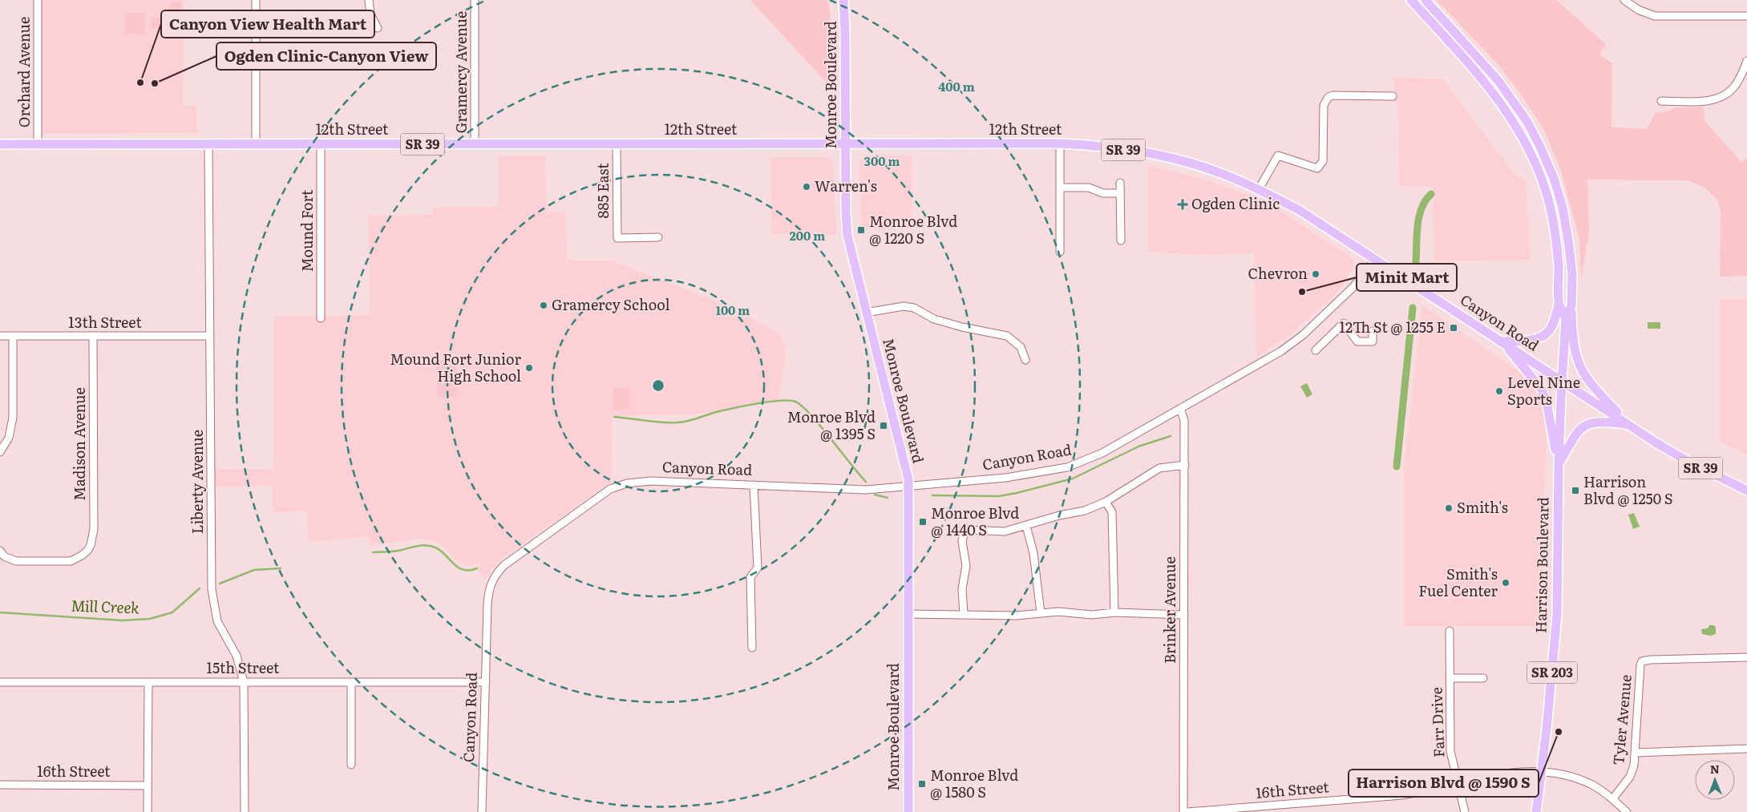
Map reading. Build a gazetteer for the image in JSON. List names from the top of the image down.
{
  "streets": {
    "main road": [
      "Monroe Boulevard",
      "12th Street",
      "SR 39",
      "Canyon Road",
      "Harrison Boulevard",
      "SR 203"
    ],
    "street": [
      "Orchard Avenue",
      "Gramercy Avenue",
      "885 East",
      "Mound Fort",
      "13th Street",
      "Madison Avenue",
      "Liberty Avenue",
      "Brinker Avenue",
      "15th Street",
      "Tyler Avenue",
      "Farr Drive",
      "16th Street"
    ]
  },
  "crossings": [
    ["Orchard Avenue", "12th Street"],
    ["Gramercy Avenue", "12th Street"],
    ["Monroe Boulevard", "12th Street"],
    ["Monroe Boulevard", "Canyon Road"],
    ["12th Street", "885 East"],
    ["12th Street", "Mound Fort"],
    ["12th Street", "Canyon Road"],
    ["12th Street", "Liberty Avenue"],
    ["13th Street", "Madison Avenue"],
    ["13th Street", "Liberty Avenue"],
    ["Canyon Road", "Harrison Boulevard"],
    ["Canyon Road", "Brinker Avenue"],
    ["Canyon Road", "15th Street"],
    ["Liberty Avenue", "15th Street"],
    ["Harrison Boulevard", "16th Street"],
    ["Tyler Avenue", "16th Street"],
    ["Farr Drive", "16th Street"]
  ],
  "water": ["Mill Creek"],
  "places": {
    "other": [
      "Canyon View Health Mart",
      "Ogden Clinic-Canyon View",
      "Warren's",
      "Chevron",
      "Minit Mart",
      "Gramercy School",
      "Mound Fort Junior High School",
      "Level Nine Sports",
      "Smith's",
      "Smith's Fuel Center",
      "Harrison Blvd @ 1590 S"
    ],
    "health": ["Ogden Clinic"],
    "transit": [
      "Monroe Blvd @ 1220 S",
      "12Th St @ 1255 E",
      "Monroe Blvd @ 1395 S",
      "Harrison Blvd @ 1250 S",
      "Monroe Blvd @ 1440 S",
      "Monroe Blvd @ 1580 S"
    ]
  },
  "north": "top",
  "rings": [
    "400 m",
    "300 m",
    "200 m",
    "100 m"
  ]
}
